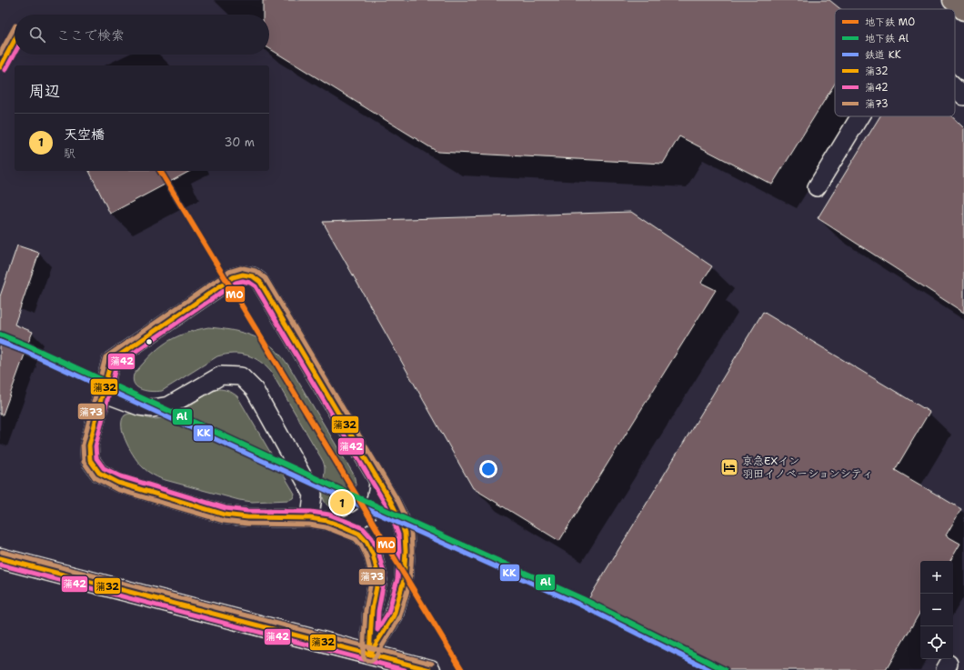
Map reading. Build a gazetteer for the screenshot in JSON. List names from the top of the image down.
{
  "places": {
    "hotel": ["京急EXイン 羽田イノベーションシティ"]
  },
  "lines": [
    "transit line 蒲73",
    "transit line 蒲32",
    "transit line 蒲42",
    "metro line MO",
    "metro line Al",
    "rail line KK"
  ],
  "legend": [
    "地下鉄 MO",
    "地下鉄 Al",
    "鉄道 KK",
    "蒲32",
    "蒲42",
    "蒲73"
  ],
  "page": {
    "search": "ここで検索",
    "heading": "周辺",
    "list": [
      {
        "mark": "1",
        "name": "天空橋",
        "note": "駅",
        "value": "30 m"
      }
    ],
    "pins": "1",
    "map_buttons": ["+", "−"]
  }
}
